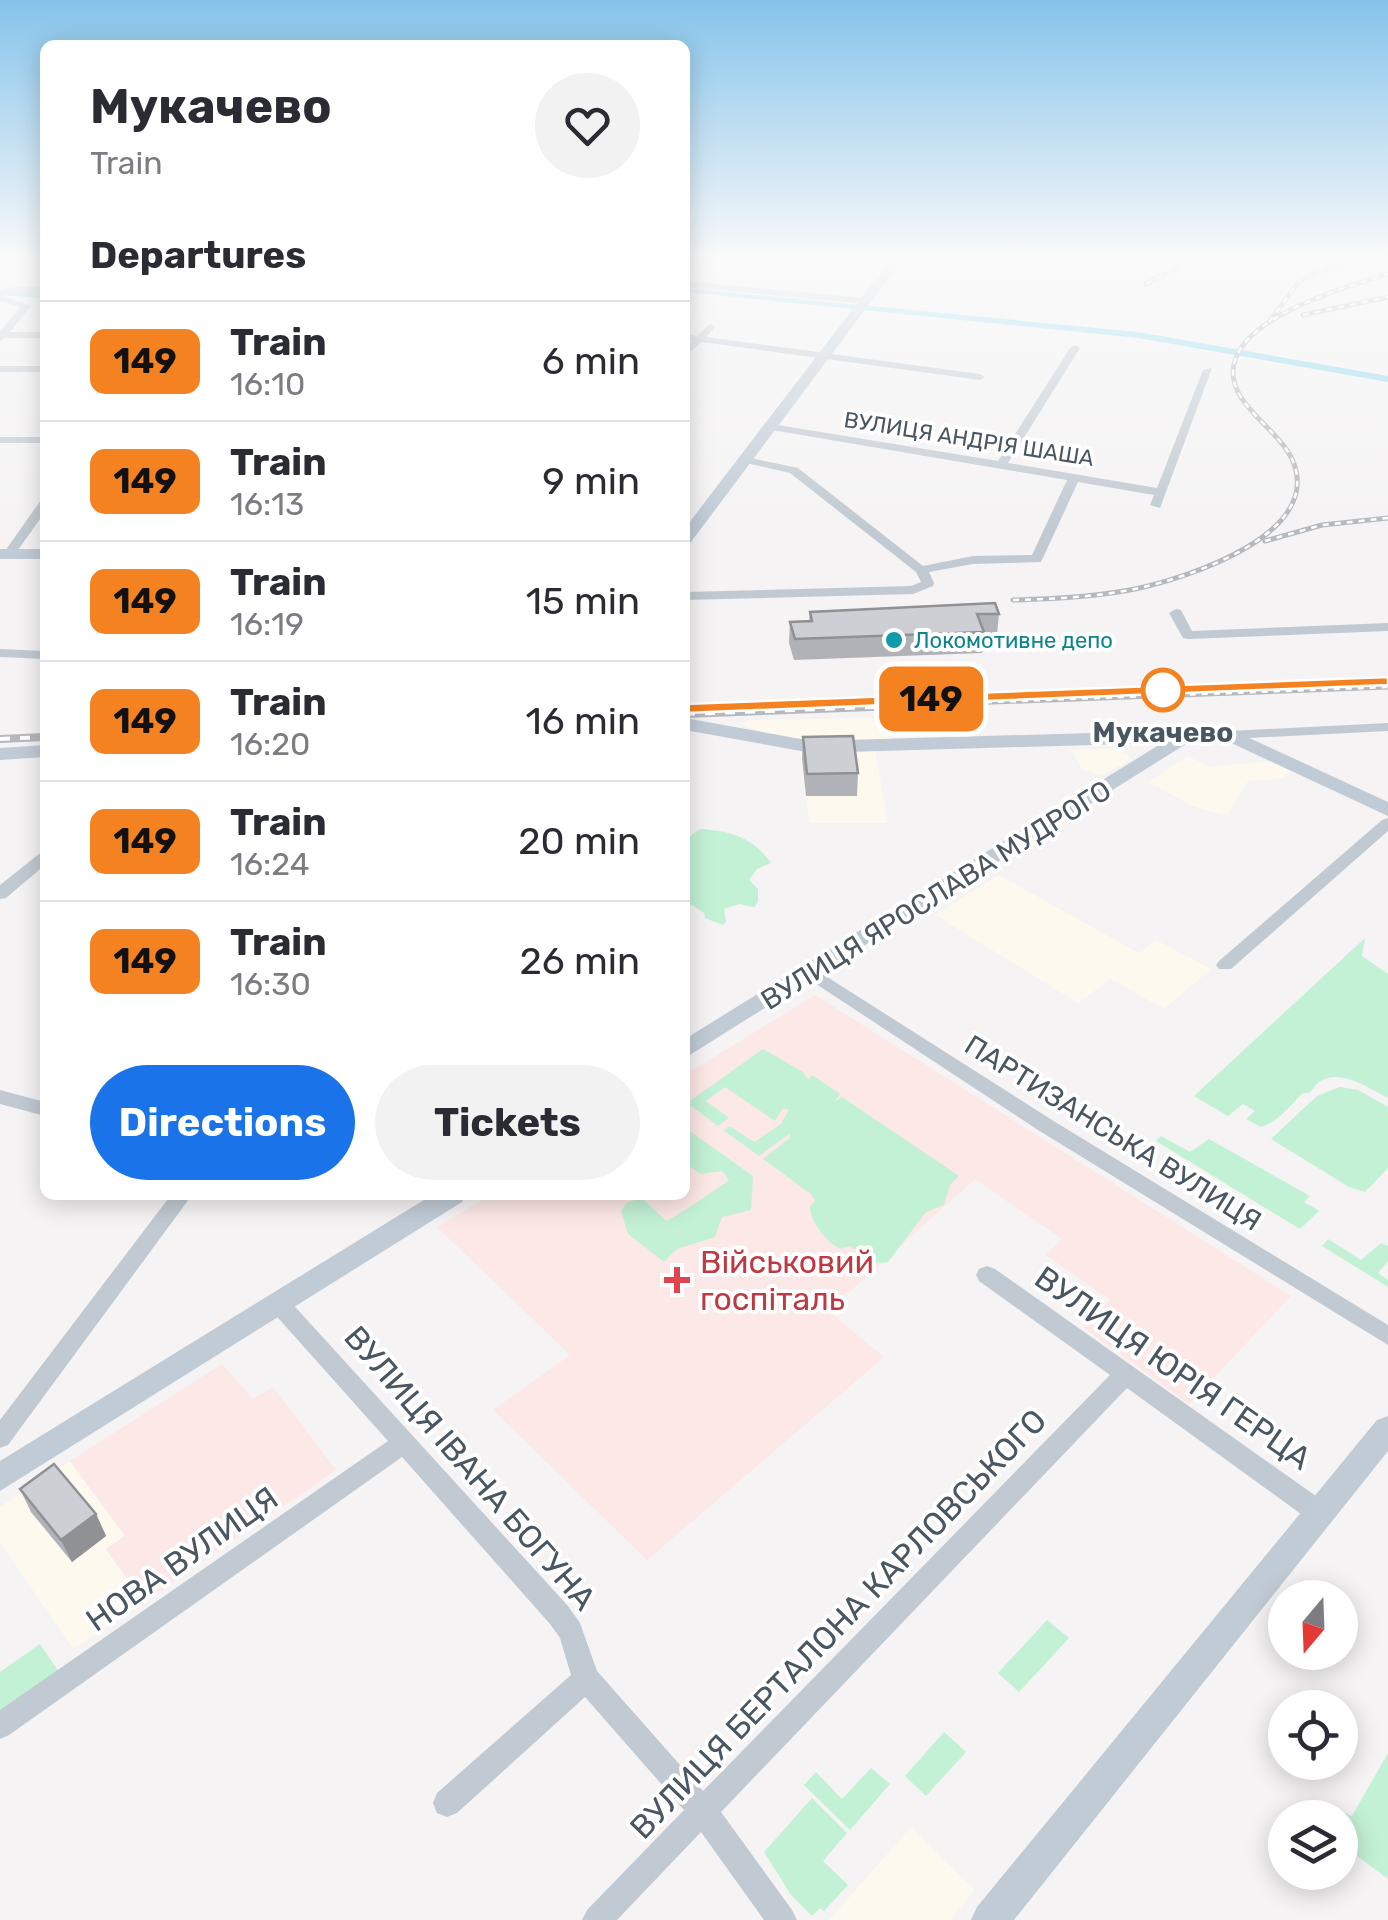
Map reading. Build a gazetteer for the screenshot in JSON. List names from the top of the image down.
{
  "streets": {
    "street": [
      "ВУЛИЦЯ АНДРІЯ ШАША",
      "ВУЛИЦЯ ЯРОСЛАВА МУДРОГО",
      "ПАРТИЗАНСЬКА ВУЛИЦЯ",
      "ВУЛИЦЯ ЮРІЯ ГЕРЦА",
      "ВУЛИЦЯ ІВАНА БОГУНА",
      "НОВА ВУЛИЦЯ",
      "ВУЛИЦЯ БЕРТАЛОНА КАРЛОВСЬКОГО"
    ]
  },
  "crossings": [
    ["ВУЛИЦЯ ЯРОСЛАВА МУДРОГО", "ПАРТИЗАНСЬКА ВУЛИЦЯ"],
    ["ВУЛИЦЯ ЮРІЯ ГЕРЦА", "ВУЛИЦЯ БЕРТАЛОНА КАРЛОВСЬКОГО"],
    ["ВУЛИЦЯ ІВАНА БОГУНА", "НОВА ВУЛИЦЯ"],
    ["ВУЛИЦЯ ІВАНА БОГУНА", "ВУЛИЦЯ БЕРТАЛОНА КАРЛОВСЬКОГО"]
  ],
  "places": {
    "other": ["Локомотивне депо", "Мукачево"],
    "health": ["Військовий госпіталь"]
  },
  "north": "bottom",
  "page": {
    "on_map": "149",
    "heading": [
      ["Мукачево", "Train"],
      "Departures"
    ],
    "list": [
      {
        "mark": "149",
        "name": "Train",
        "note": "16:10",
        "value": "6 min"
      },
      {
        "mark": "149",
        "name": "Train",
        "note": "16:13",
        "value": "9 min"
      },
      {
        "mark": "149",
        "name": "Train",
        "note": "16:19",
        "value": "15 min"
      },
      {
        "mark": "149",
        "name": "Train",
        "note": "16:20",
        "value": "16 min"
      },
      {
        "mark": "149",
        "name": "Train",
        "note": "16:24",
        "value": "20 min"
      },
      {
        "mark": "149",
        "name": "Train",
        "note": "16:30",
        "value": "26 min"
      }
    ],
    "buttons": ["Directions", "Tickets"]
  }
}
